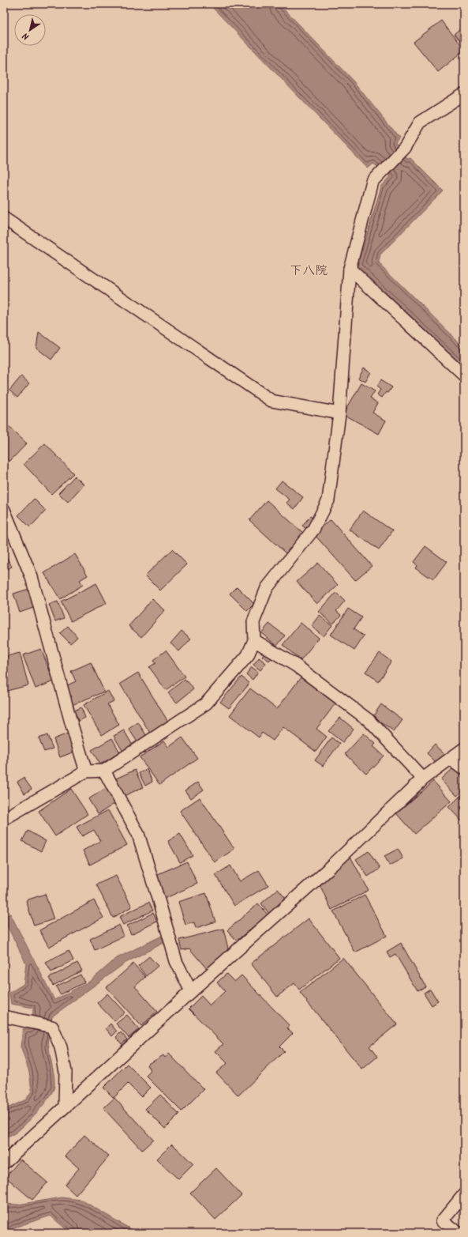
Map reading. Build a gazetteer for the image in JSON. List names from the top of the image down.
{
  "districts": ["下八院"],
  "north": "bottom left"
}
